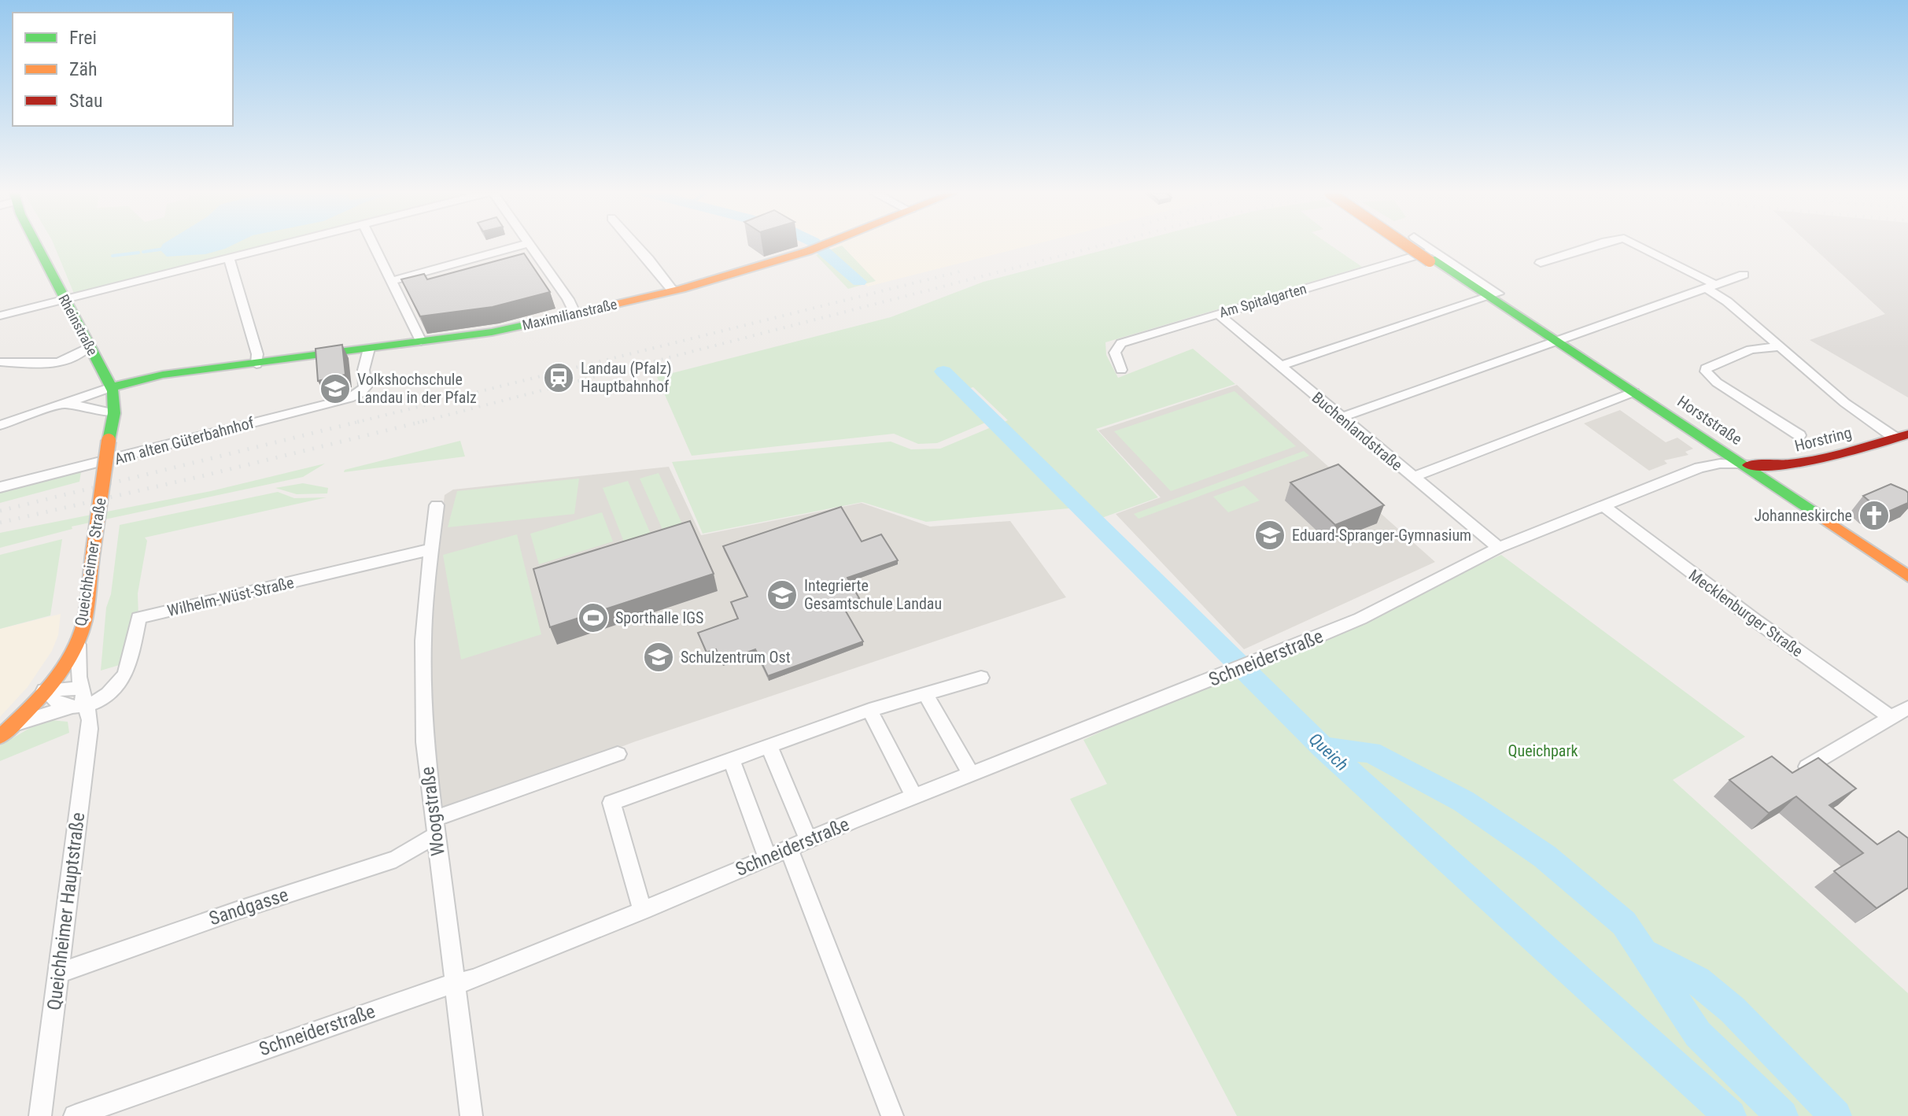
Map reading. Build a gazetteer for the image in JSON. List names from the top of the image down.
{
  "streets": {
    "street": [
      "Am Spitalgarten",
      "Maximilianstraße",
      "Rheinstraße",
      "Horststraße",
      "Buchenlandstraße",
      "Horstring",
      "Am alten Güterbahnhof",
      "Queichheimer Straße",
      "Wilhelm-Wüst-Straße",
      "Mecklenburger Straße",
      "Schneiderstraße",
      "Woogstraße",
      "Sandgasse",
      "Queichheimer Hauptstraße"
    ]
  },
  "crossings": [
    ["Am Spitalgarten", "Horststraße"],
    ["Am Spitalgarten", "Buchenlandstraße"],
    ["Maximilianstraße", "Rheinstraße"],
    ["Maximilianstraße", "Am alten Güterbahnhof"],
    ["Maximilianstraße", "Queichheimer Straße"],
    ["Rheinstraße", "Queichheimer Straße"],
    ["Horststraße", "Horstring"],
    ["Horststraße", "Schneiderstraße"],
    ["Buchenlandstraße", "Schneiderstraße"],
    ["Horstring", "Schneiderstraße"],
    ["Queichheimer Straße", "Queichheimer Hauptstraße"],
    ["Wilhelm-Wüst-Straße", "Woogstraße"],
    ["Wilhelm-Wüst-Straße", "Queichheimer Hauptstraße"],
    ["Mecklenburger Straße", "Schneiderstraße"],
    ["Schneiderstraße", "Woogstraße"],
    ["Woogstraße", "Sandgasse"],
    ["Sandgasse", "Queichheimer Hauptstraße"]
  ],
  "water": ["Queich"],
  "parks": ["Queichpark"],
  "places": {
    "station": ["Landau (Pfalz) Hauptbahnhof"],
    "school or university": [
      "Volkshochschule Landau in der Pfalz",
      "Eduard-Spranger-Gymnasium",
      "Integrierte Gesamtschule Landau",
      "Schulzentrum Ost"
    ],
    "church": ["Johanneskirche"],
    "sports": ["Sporthalle IGS"]
  },
  "legend": ["Frei", "Zäh", "Stau"]
}
